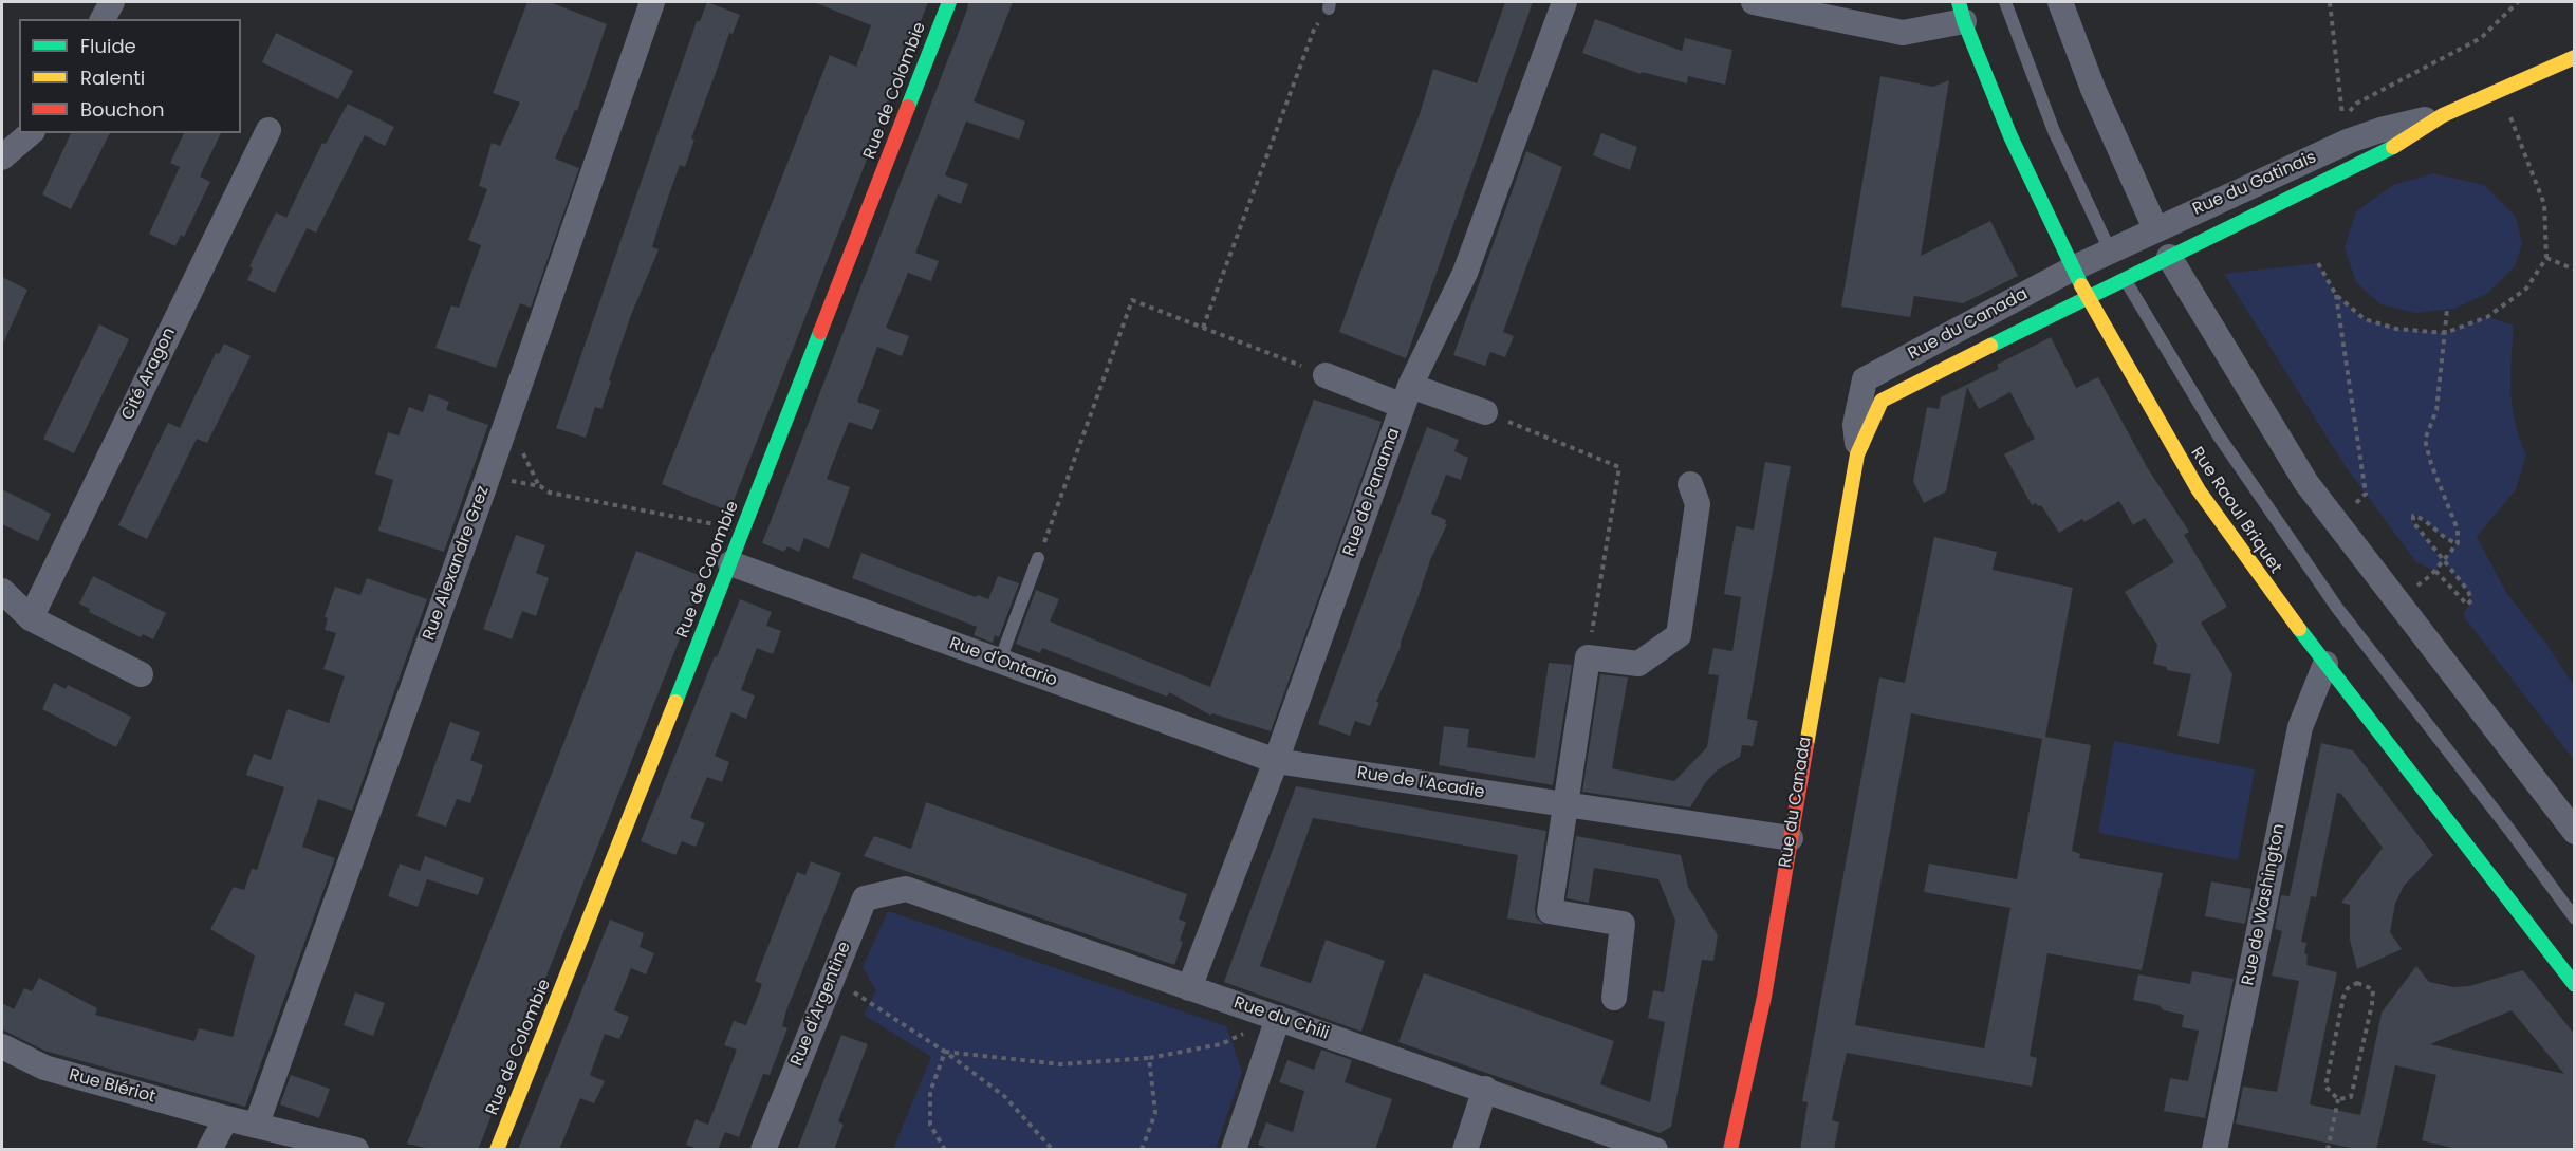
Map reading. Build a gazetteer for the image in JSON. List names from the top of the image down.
{
  "streets": {
    "street": [
      "Rue de Colombie",
      "Rue du Gatinais",
      "Rue du Canada",
      "Cité Aragon",
      "Rue de Panama",
      "Rue Raoul Briquet",
      "Rue Alexandre Grez",
      "Rue d'Ontario",
      "Rue de l'Acadie",
      "Rue de Washington",
      "Rue d'Argentine",
      "Rue du Chili",
      "Rue Blériot"
    ]
  },
  "crossings": [
    ["Rue de Colombie", "Rue d'Ontario"],
    ["Rue du Gatinais", "Rue du Canada"],
    ["Rue du Gatinais", "Rue Raoul Briquet"],
    ["Rue du Canada", "Rue Raoul Briquet"],
    ["Rue du Canada", "Rue de l'Acadie"],
    ["Rue de Panama", "Rue d'Ontario"],
    ["Rue de Panama", "Rue de l'Acadie"],
    ["Rue de Panama", "Rue du Chili"],
    ["Rue Raoul Briquet", "Rue de Washington"],
    ["Rue Alexandre Grez", "Rue Blériot"],
    ["Rue d'Ontario", "Rue de l'Acadie"],
    ["Rue d'Argentine", "Rue du Chili"]
  ],
  "legend": ["Fluide", "Ralenti", "Bouchon"]
}
